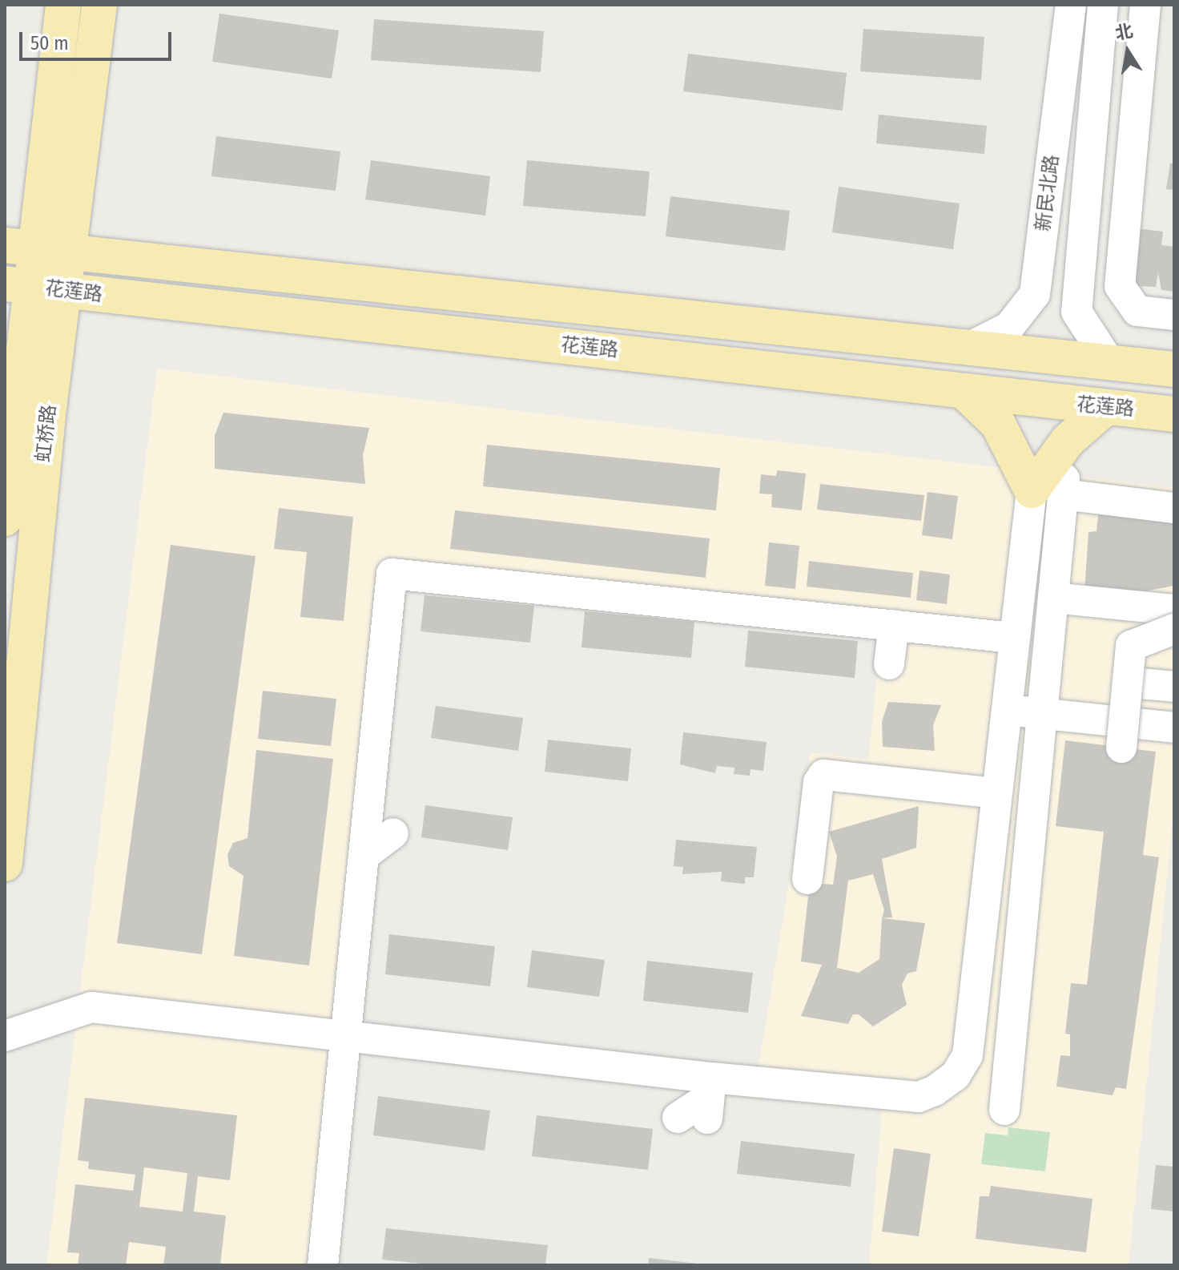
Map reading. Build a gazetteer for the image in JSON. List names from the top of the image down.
{
  "streets": {
    "main road": ["花莲路", "虹桥路"],
    "street": ["新民北路"]
  },
  "crossings": [
    ["新民北路", "花莲路"],
    ["花莲路", "虹桥路"]
  ],
  "scale_bar": "50 m",
  "north": "top"
}
